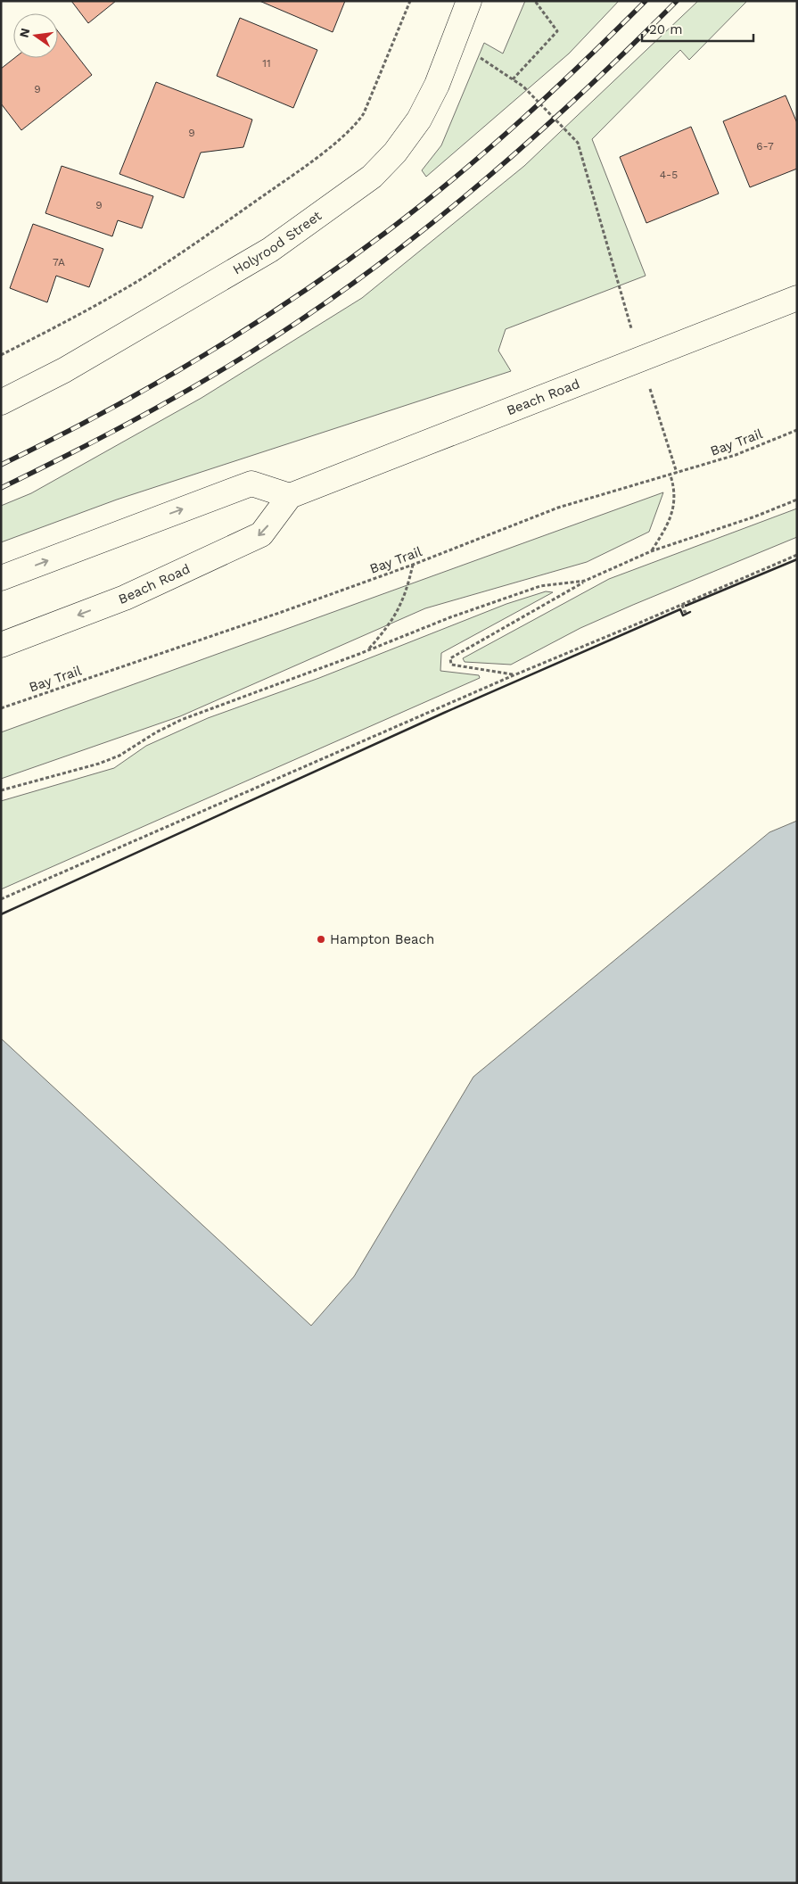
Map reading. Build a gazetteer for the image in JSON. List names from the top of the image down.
{
  "streets": {
    "main road": ["Holyrood Street", "Beach Road"],
    "path": ["Bay Trail"]
  },
  "places": ["Hampton Beach"],
  "house_numbers": [
    "11",
    "9",
    "9",
    "6-7",
    "4-5",
    "9",
    "7A"
  ],
  "scale_bar": "20 m",
  "north": "left"
}
